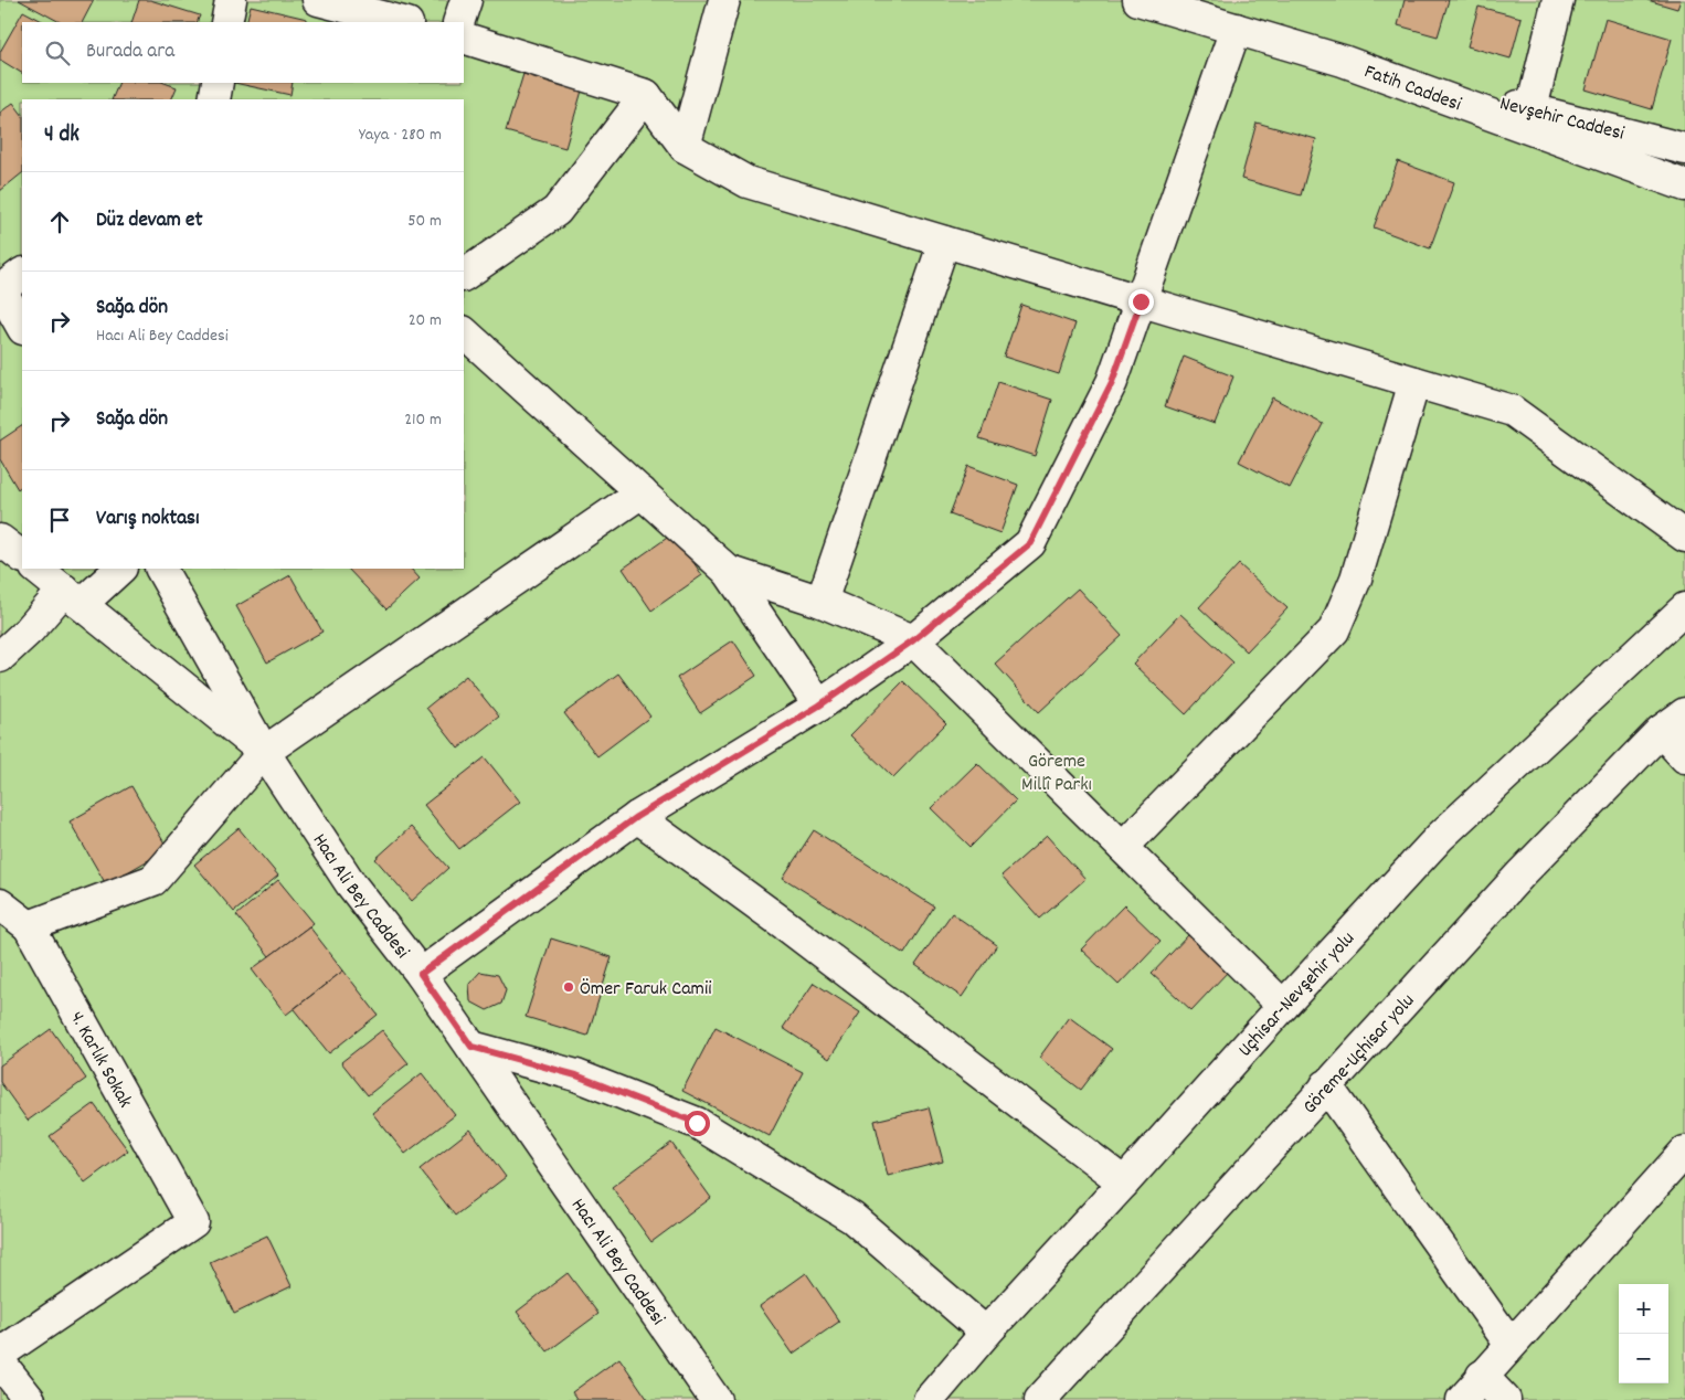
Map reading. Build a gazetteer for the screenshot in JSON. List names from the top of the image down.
{
  "streets": {
    "street": [
      "Fatih Caddesi",
      "Nevşehir Caddesi",
      "Hacı Ali Bey Caddesi",
      "Uçhisar-Nevşehir yolu",
      "Göreme-Uçhisar yolu",
      "4. Karlık Sokak"
    ]
  },
  "crossings": [
    ["Fatih Caddesi", "Nevşehir Caddesi"]
  ],
  "parks": ["Göreme Millî Parkı"],
  "places": ["Ömer Faruk Camii"],
  "page": {
    "search": "Burada ara",
    "heading": ["4 dk", "Yaya · 280 m"],
    "list": [
      ["Düz devam et", "50 m"],
      ["Sağa dön", "Hacı Ali Bey Caddesi", "20 m"],
      ["Sağa dön", "210 m"],
      "Varış noktası"
    ],
    "map_buttons": ["+", "−"]
  }
}
